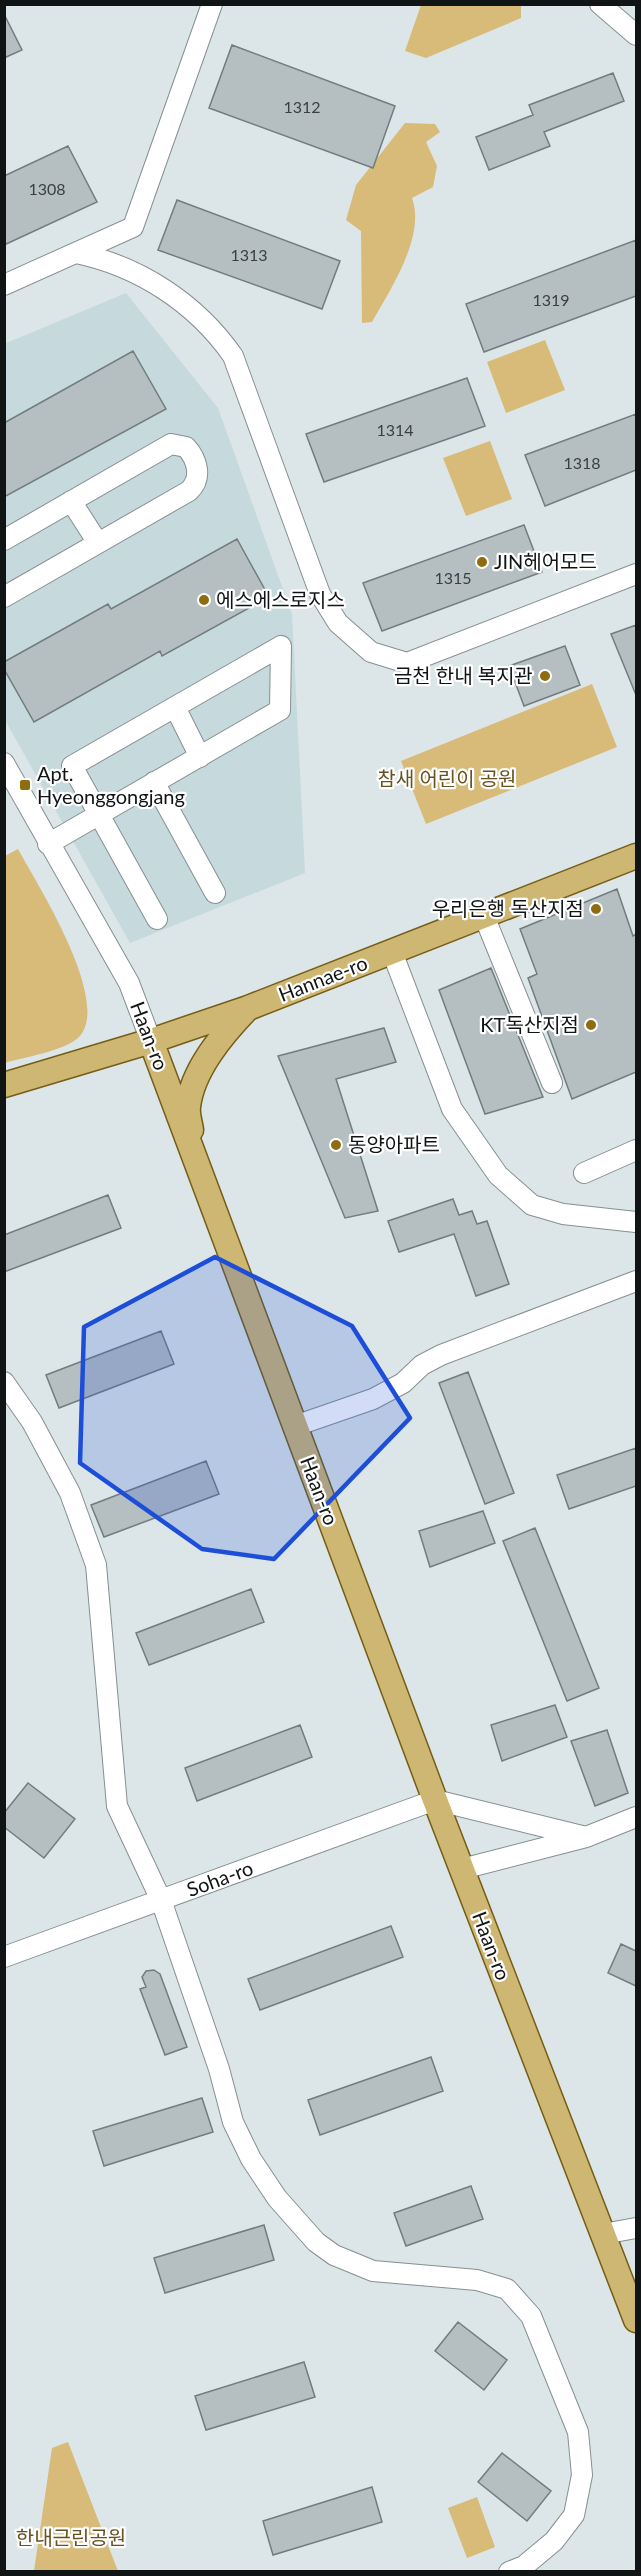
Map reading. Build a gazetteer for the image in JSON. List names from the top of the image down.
{
  "streets": {
    "main road": ["Hannae-ro", "Haan-ro"],
    "street": ["Soha-ro"]
  },
  "crossings": [
    ["Hannae-ro", "Haan-ro"],
    ["Haan-ro", "Soha-ro"]
  ],
  "parks": ["참새 어린이 공원", "한내근린공원"],
  "places": {
    "other": [
      "JIN헤어모드",
      "에스에스로지스",
      "금천 한내 복지관",
      "우리은행 독산지점",
      "KT독산지점",
      "동양아파트"
    ],
    "transit": ["Apt. Hyeonggongjang"]
  },
  "house_numbers": [
    "1312",
    "1308",
    "1313",
    "1319",
    "1314",
    "1318",
    "1315"
  ]
}
